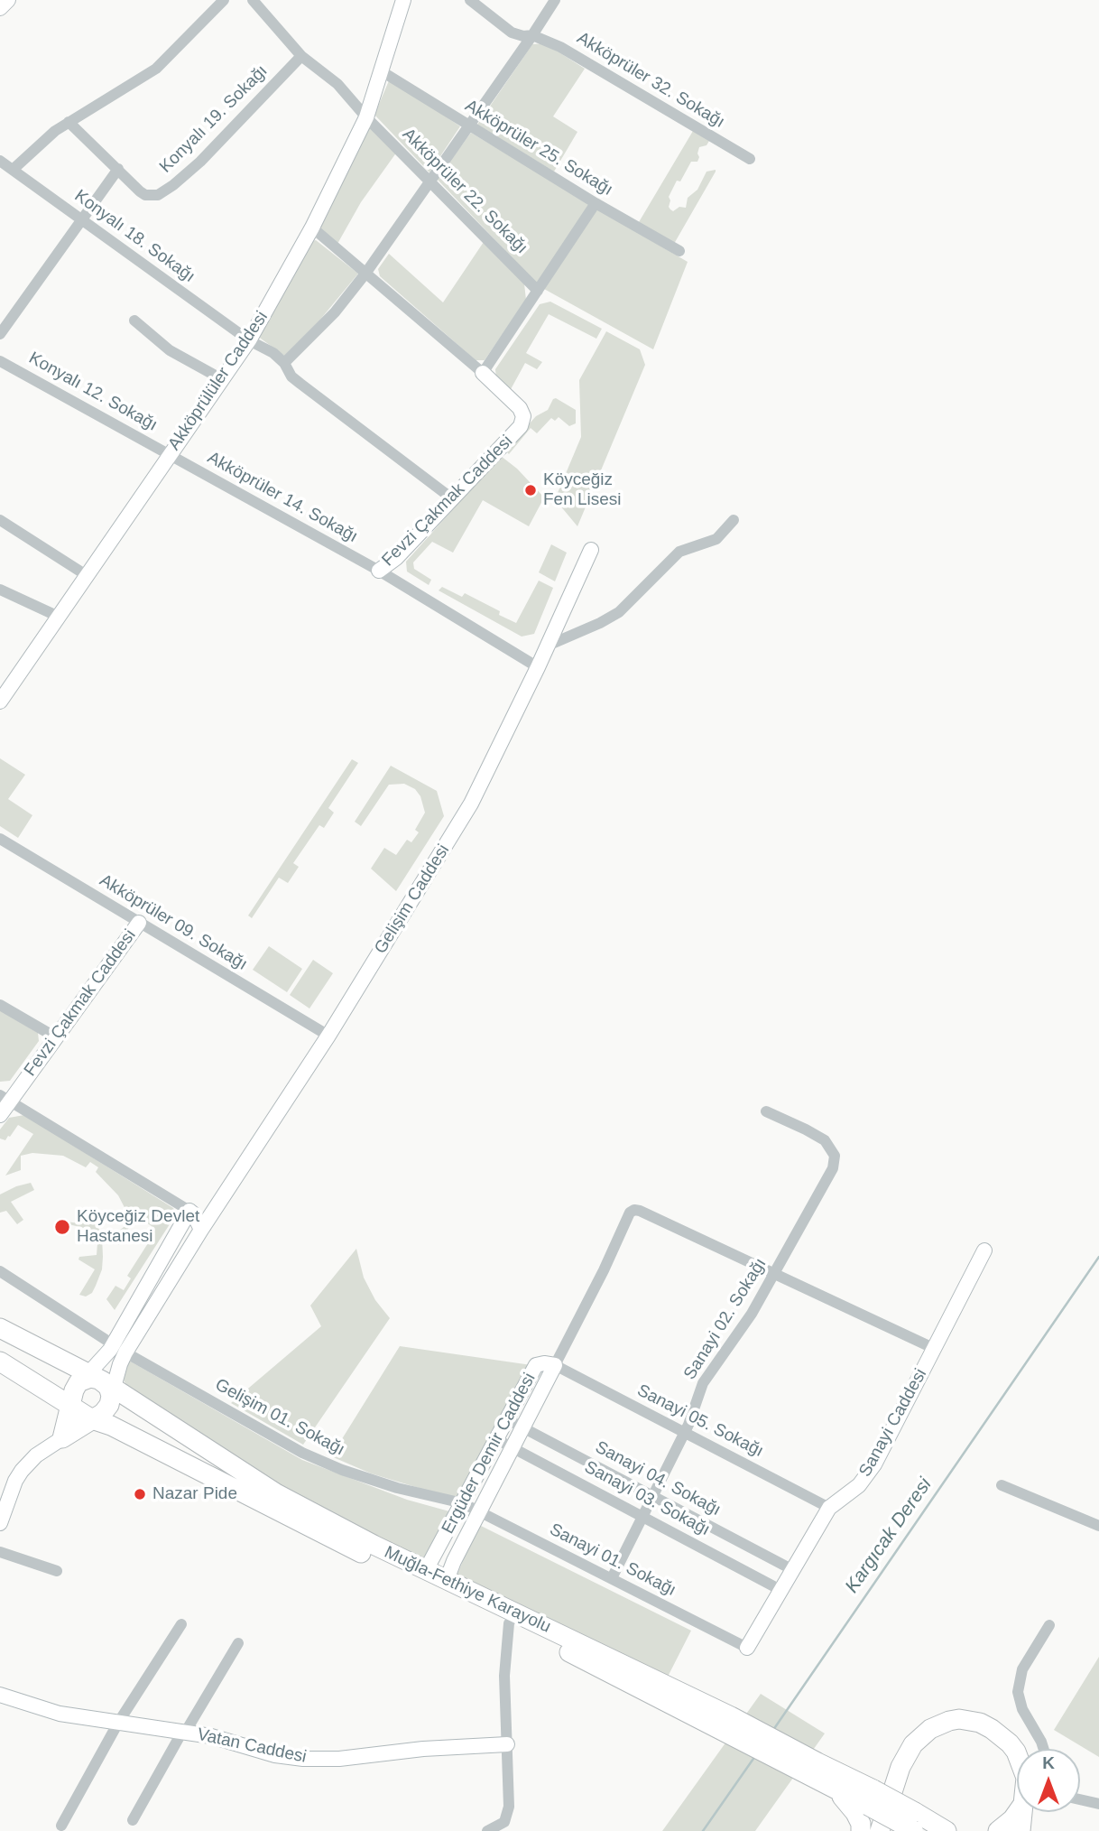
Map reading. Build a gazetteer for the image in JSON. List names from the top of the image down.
{
  "streets": {
    "highway": ["Muğla-Fethiye Karayolu"],
    "street": [
      "Akköprüler 32. Sokağı",
      "Konyalı 19. Sokağı",
      "Akköprüler 25. Sokağı",
      "Akköprüler 22. Sokağı",
      "Konyalı 18. Sokağı",
      "Akköprülüler Caddesi",
      "Konyalı 12. Sokağı",
      "Akköprüler 14. Sokağı",
      "Fevzi Çakmak Caddesi",
      "Gelişim Caddesi",
      "Akköprüler 09. Sokağı",
      "Sanayi 02. Sokağı",
      "Gelişim 01. Sokağı",
      "Sanayi 05. Sokağı",
      "Sanayi Caddesi",
      "Ergüder Demir Caddesi",
      "Sanayi 04. Sokağı",
      "Sanayi 03. Sokağı",
      "Sanayi 01. Sokağı",
      "Vatan Caddesi"
    ]
  },
  "crossings": [
    ["Konyalı 19. Sokağı", "Akköprüler 22. Sokağı"],
    ["Akköprüler 25. Sokağı", "Akköprülüler Caddesi"],
    ["Akköprüler 22. Sokağı", "Akköprülüler Caddesi"],
    ["Konyalı 18. Sokağı", "Akköprülüler Caddesi"],
    ["Konyalı 18. Sokağı", "Fevzi Çakmak Caddesi"],
    ["Akköprülüler Caddesi", "Konyalı 12. Sokağı"],
    ["Akköprülüler Caddesi", "Akköprüler 14. Sokağı"],
    ["Konyalı 12. Sokağı", "Akköprüler 14. Sokağı"],
    ["Akköprüler 14. Sokağı", "Fevzi Çakmak Caddesi"],
    ["Akköprüler 14. Sokağı", "Gelişim Caddesi"],
    ["Fevzi Çakmak Caddesi", "Akköprüler 09. Sokağı"],
    ["Gelişim Caddesi", "Akköprüler 09. Sokağı"],
    ["Gelişim Caddesi", "Gelişim 01. Sokağı"],
    ["Gelişim Caddesi", "Muğla-Fethiye Karayolu"],
    ["Sanayi 02. Sokağı", "Sanayi 05. Sokağı"],
    ["Sanayi 02. Sokağı", "Sanayi 04. Sokağı"],
    ["Sanayi 02. Sokağı", "Sanayi 03. Sokağı"],
    ["Sanayi 02. Sokağı", "Sanayi 01. Sokağı"],
    ["Gelişim 01. Sokağı", "Ergüder Demir Caddesi"],
    ["Gelişim 01. Sokağı", "Sanayi 01. Sokağı"],
    ["Sanayi 05. Sokağı", "Sanayi Caddesi"],
    ["Sanayi 05. Sokağı", "Ergüder Demir Caddesi"],
    ["Sanayi Caddesi", "Sanayi 04. Sokağı"],
    ["Sanayi Caddesi", "Sanayi 03. Sokağı"],
    ["Sanayi Caddesi", "Sanayi 01. Sokağı"],
    ["Ergüder Demir Caddesi", "Sanayi 04. Sokağı"],
    ["Ergüder Demir Caddesi", "Sanayi 03. Sokağı"],
    ["Ergüder Demir Caddesi", "Sanayi 01. Sokağı"],
    ["Ergüder Demir Caddesi", "Muğla-Fethiye Karayolu"]
  ],
  "water": ["Kargıcak Deresi"],
  "places": ["Köyceğiz Fen Lisesi", "Köyceğiz Devlet Hastanesi", "Nazar Pide"],
  "north": "top"
}
